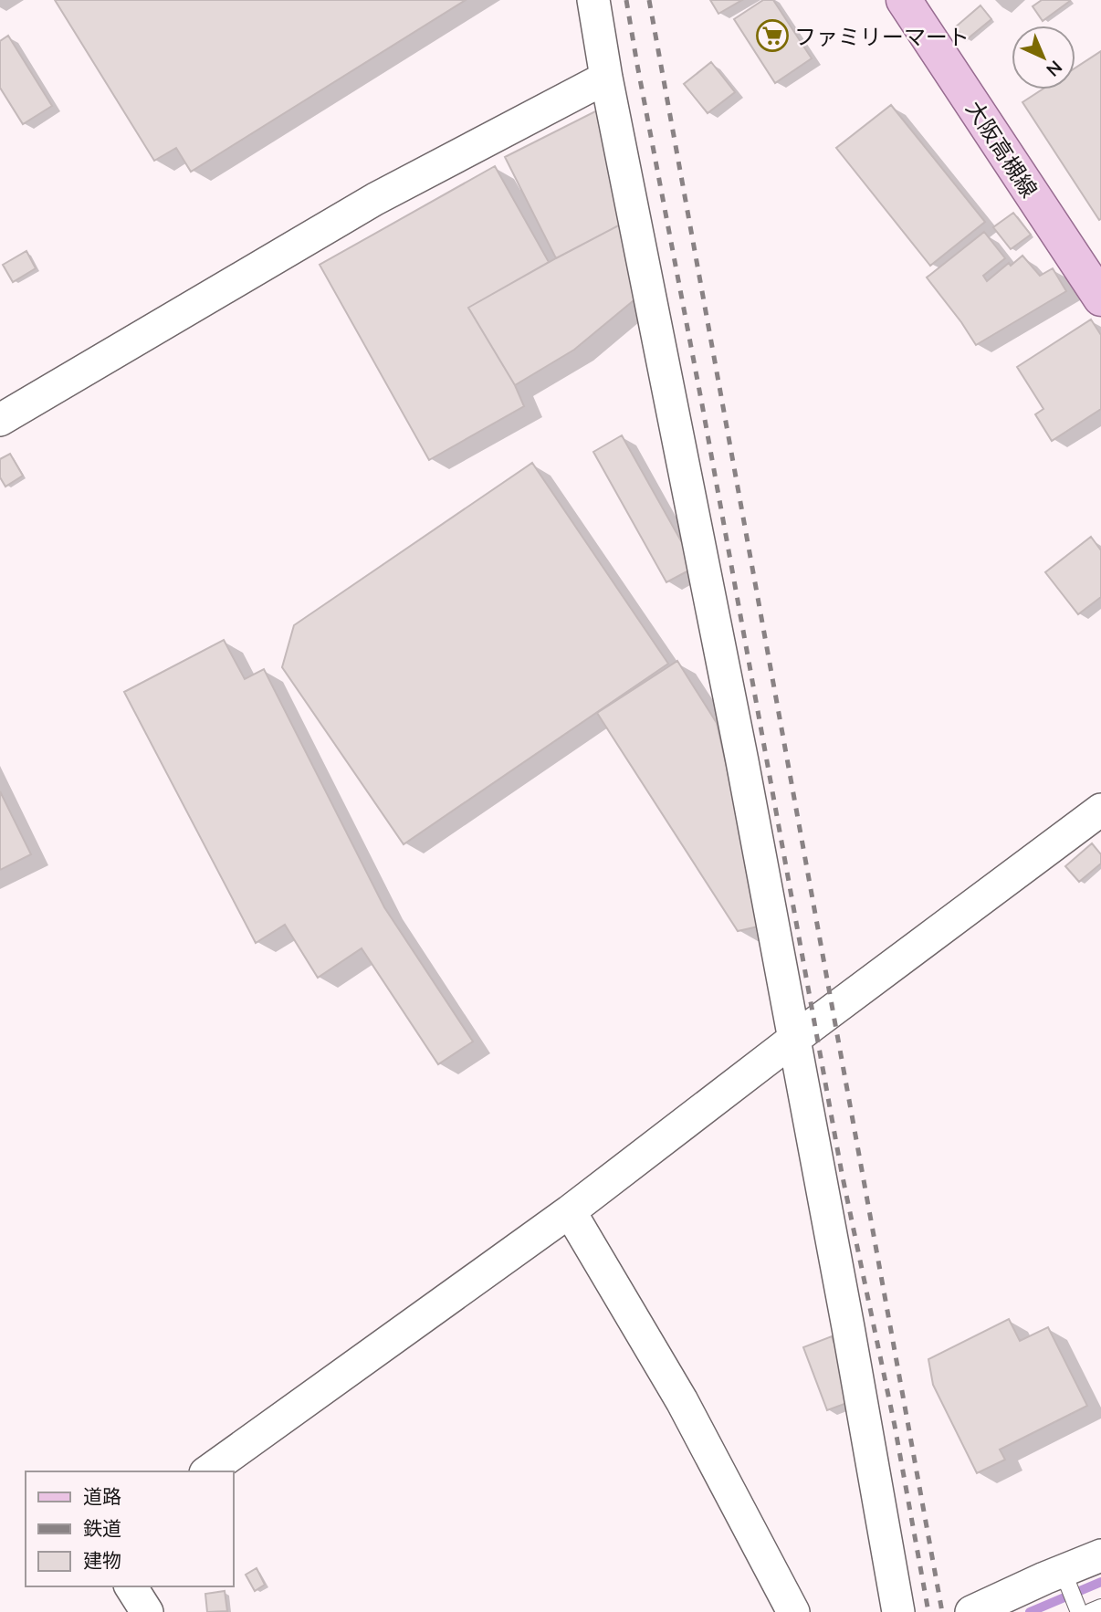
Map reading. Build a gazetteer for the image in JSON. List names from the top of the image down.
{
  "streets": {
    "main road": ["大阪高槻線"]
  },
  "places": {
    "supermarket": ["ファミリーマート"]
  },
  "legend": ["道路", "鉄道", "建物"],
  "north": "bottom right"
}
